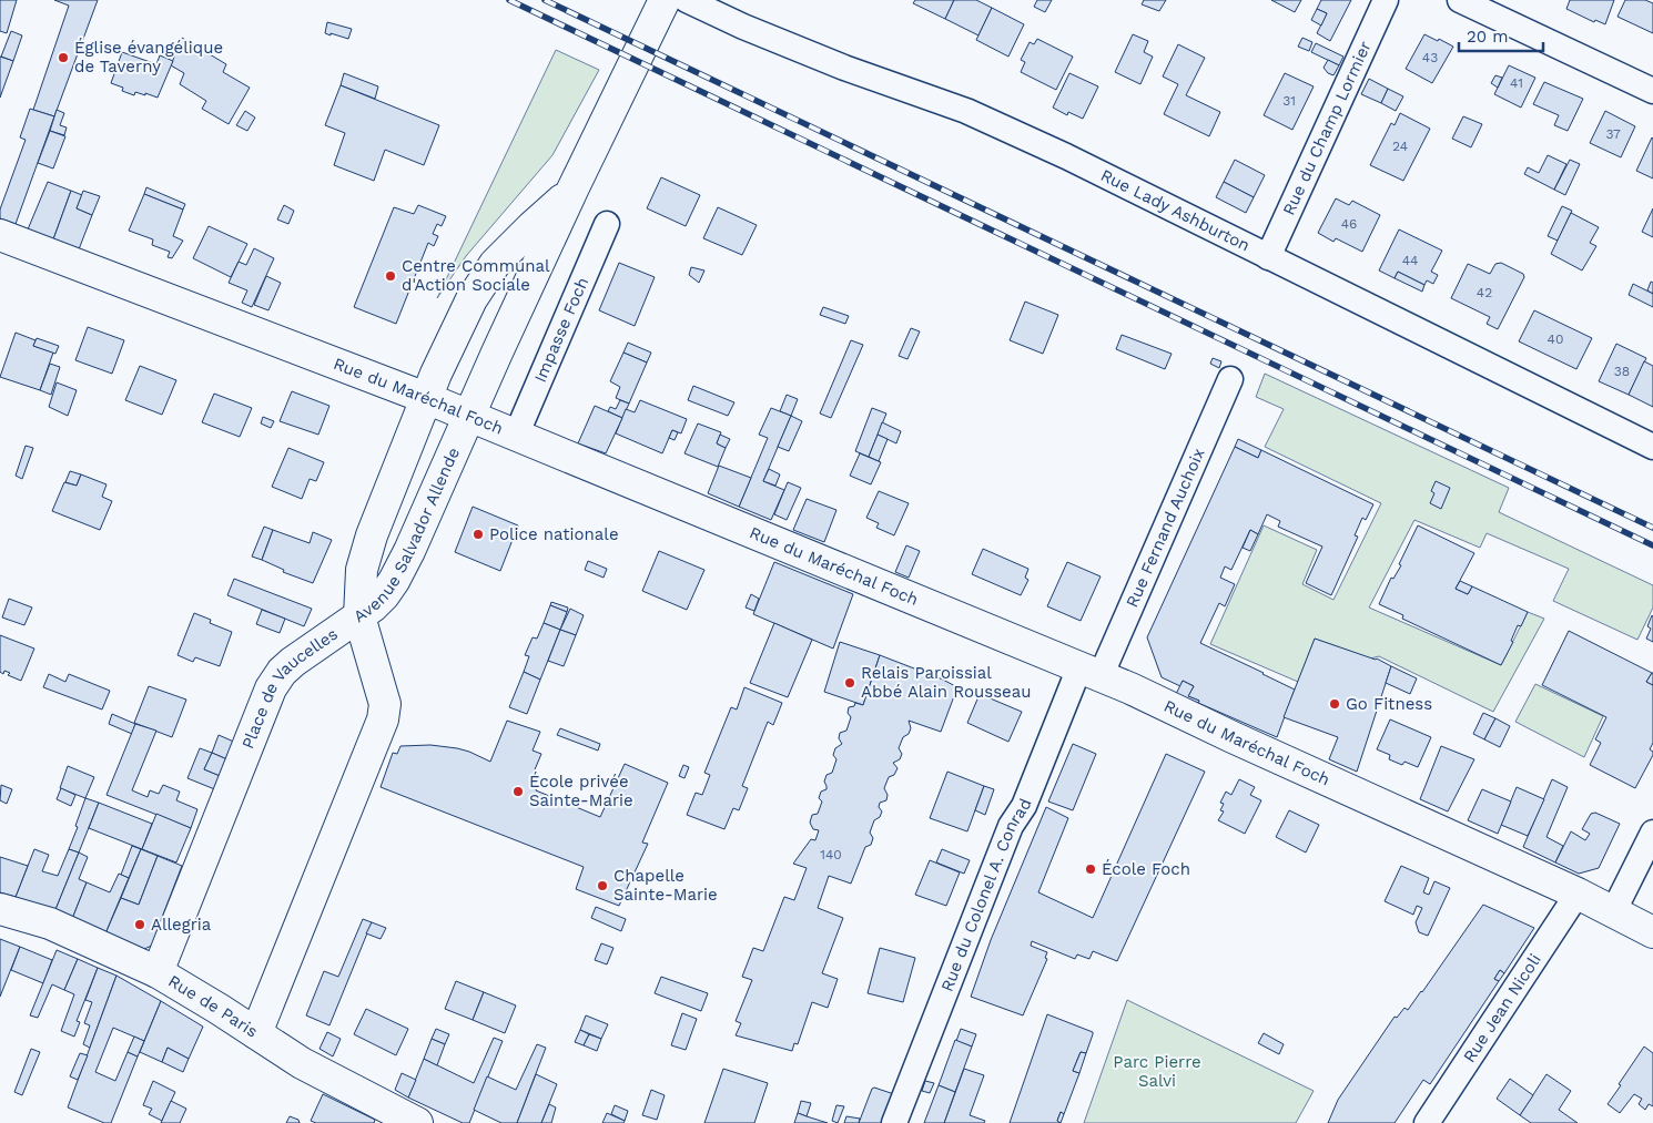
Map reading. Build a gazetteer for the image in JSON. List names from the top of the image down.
{
  "streets": {
    "street": [
      "Rue du Champ Lormier",
      "Rue Lady Ashburton",
      "Impasse Foch",
      "Rue du Maréchal Foch",
      "Avenue Salvador Allende",
      "Rue Fernand Auchoix",
      "Place de Vaucelles",
      "Rue du Colonel A. Conrad",
      "Rue de Paris",
      "Rue Jean Nicoli"
    ]
  },
  "crossings": [
    ["Rue du Champ Lormier", "Rue Lady Ashburton"],
    ["Impasse Foch", "Rue du Maréchal Foch"],
    ["Rue du Maréchal Foch", "Avenue Salvador Allende"],
    ["Rue du Maréchal Foch", "Rue Fernand Auchoix"],
    ["Rue du Maréchal Foch", "Rue du Colonel A. Conrad"],
    ["Rue du Maréchal Foch", "Rue Jean Nicoli"],
    ["Avenue Salvador Allende", "Place de Vaucelles"],
    ["Rue Fernand Auchoix", "Rue du Colonel A. Conrad"],
    ["Place de Vaucelles", "Rue de Paris"]
  ],
  "parks": ["Parc Pierre Salvi"],
  "places": [
    "Église évangélique de Taverny",
    "Centre Communal d'Action Sociale",
    "Police nationale",
    "Relais Paroissial Abbé Alain Rousseau",
    "Go Fitness",
    "École privée Sainte-Marie",
    "École Foch",
    "Chapelle Sainte-Marie",
    "Allegria"
  ],
  "house_numbers": [
    "43",
    "41",
    "31",
    "37",
    "24",
    "46",
    "44",
    "42",
    "40",
    "38",
    "140"
  ],
  "scale_bar": "20 m"
}
